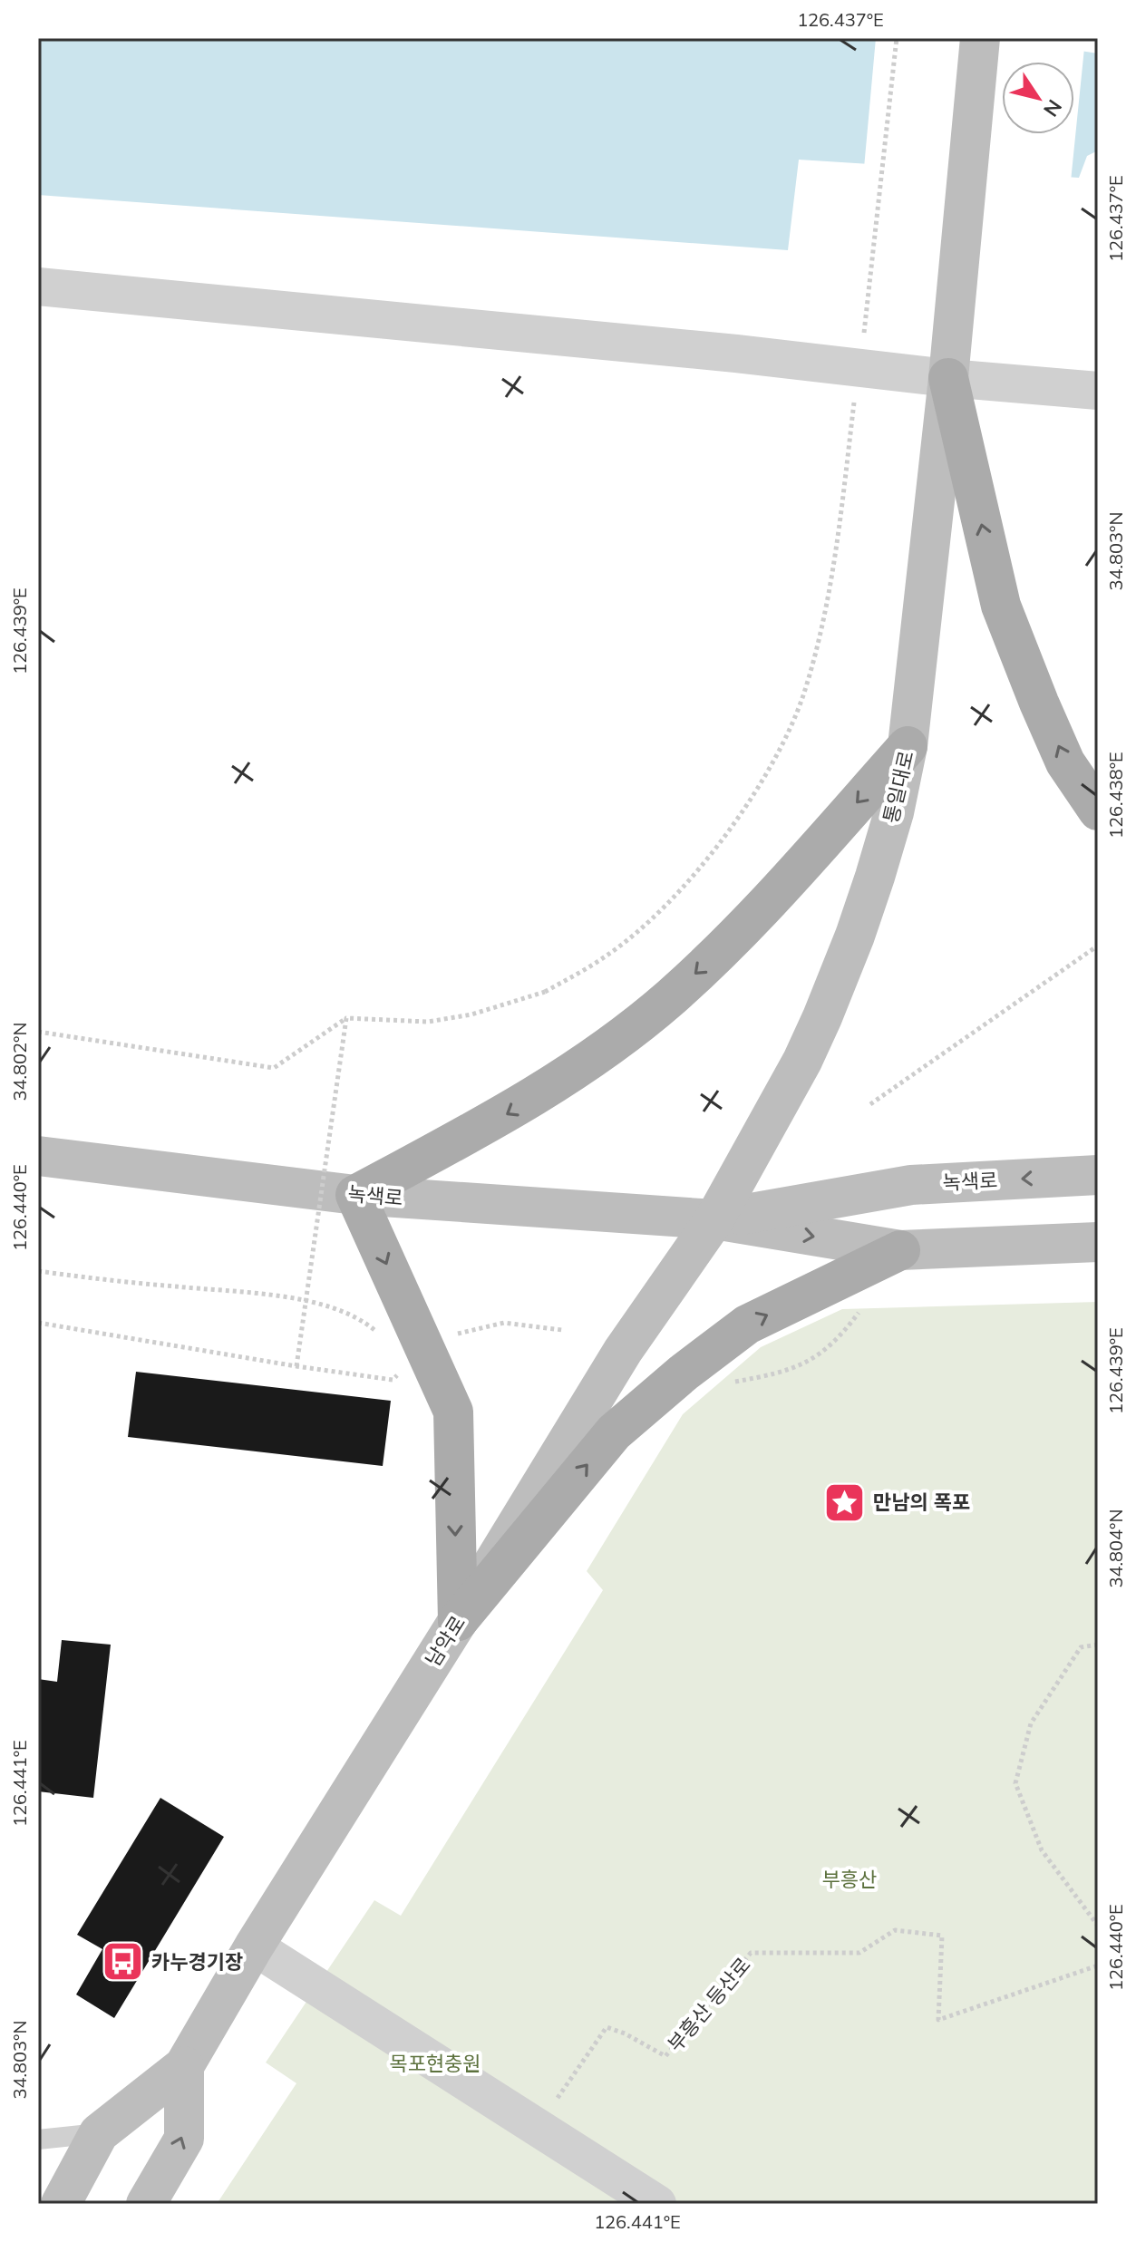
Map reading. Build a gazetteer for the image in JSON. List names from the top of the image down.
{
  "streets": {
    "street": ["통일대로", "녹색로", "남악로"],
    "path": ["부흥산 등산로"]
  },
  "crossings": [
    ["통일대로", "녹색로"],
    ["통일대로", "남악로"],
    ["녹색로", "남악로"]
  ],
  "parks": ["부흥산", "목포현충원"],
  "places": {
    "place": ["만남의 폭포"],
    "bus stop": ["카누경기장"]
  },
  "north": "bottom right",
  "coordinates": [
    "126.437°E",
    "34.803°N",
    "126.439°E",
    "126.438°E",
    "34.802°N",
    "126.440°E",
    "34.804°N",
    "126.441°E"
  ]
}
